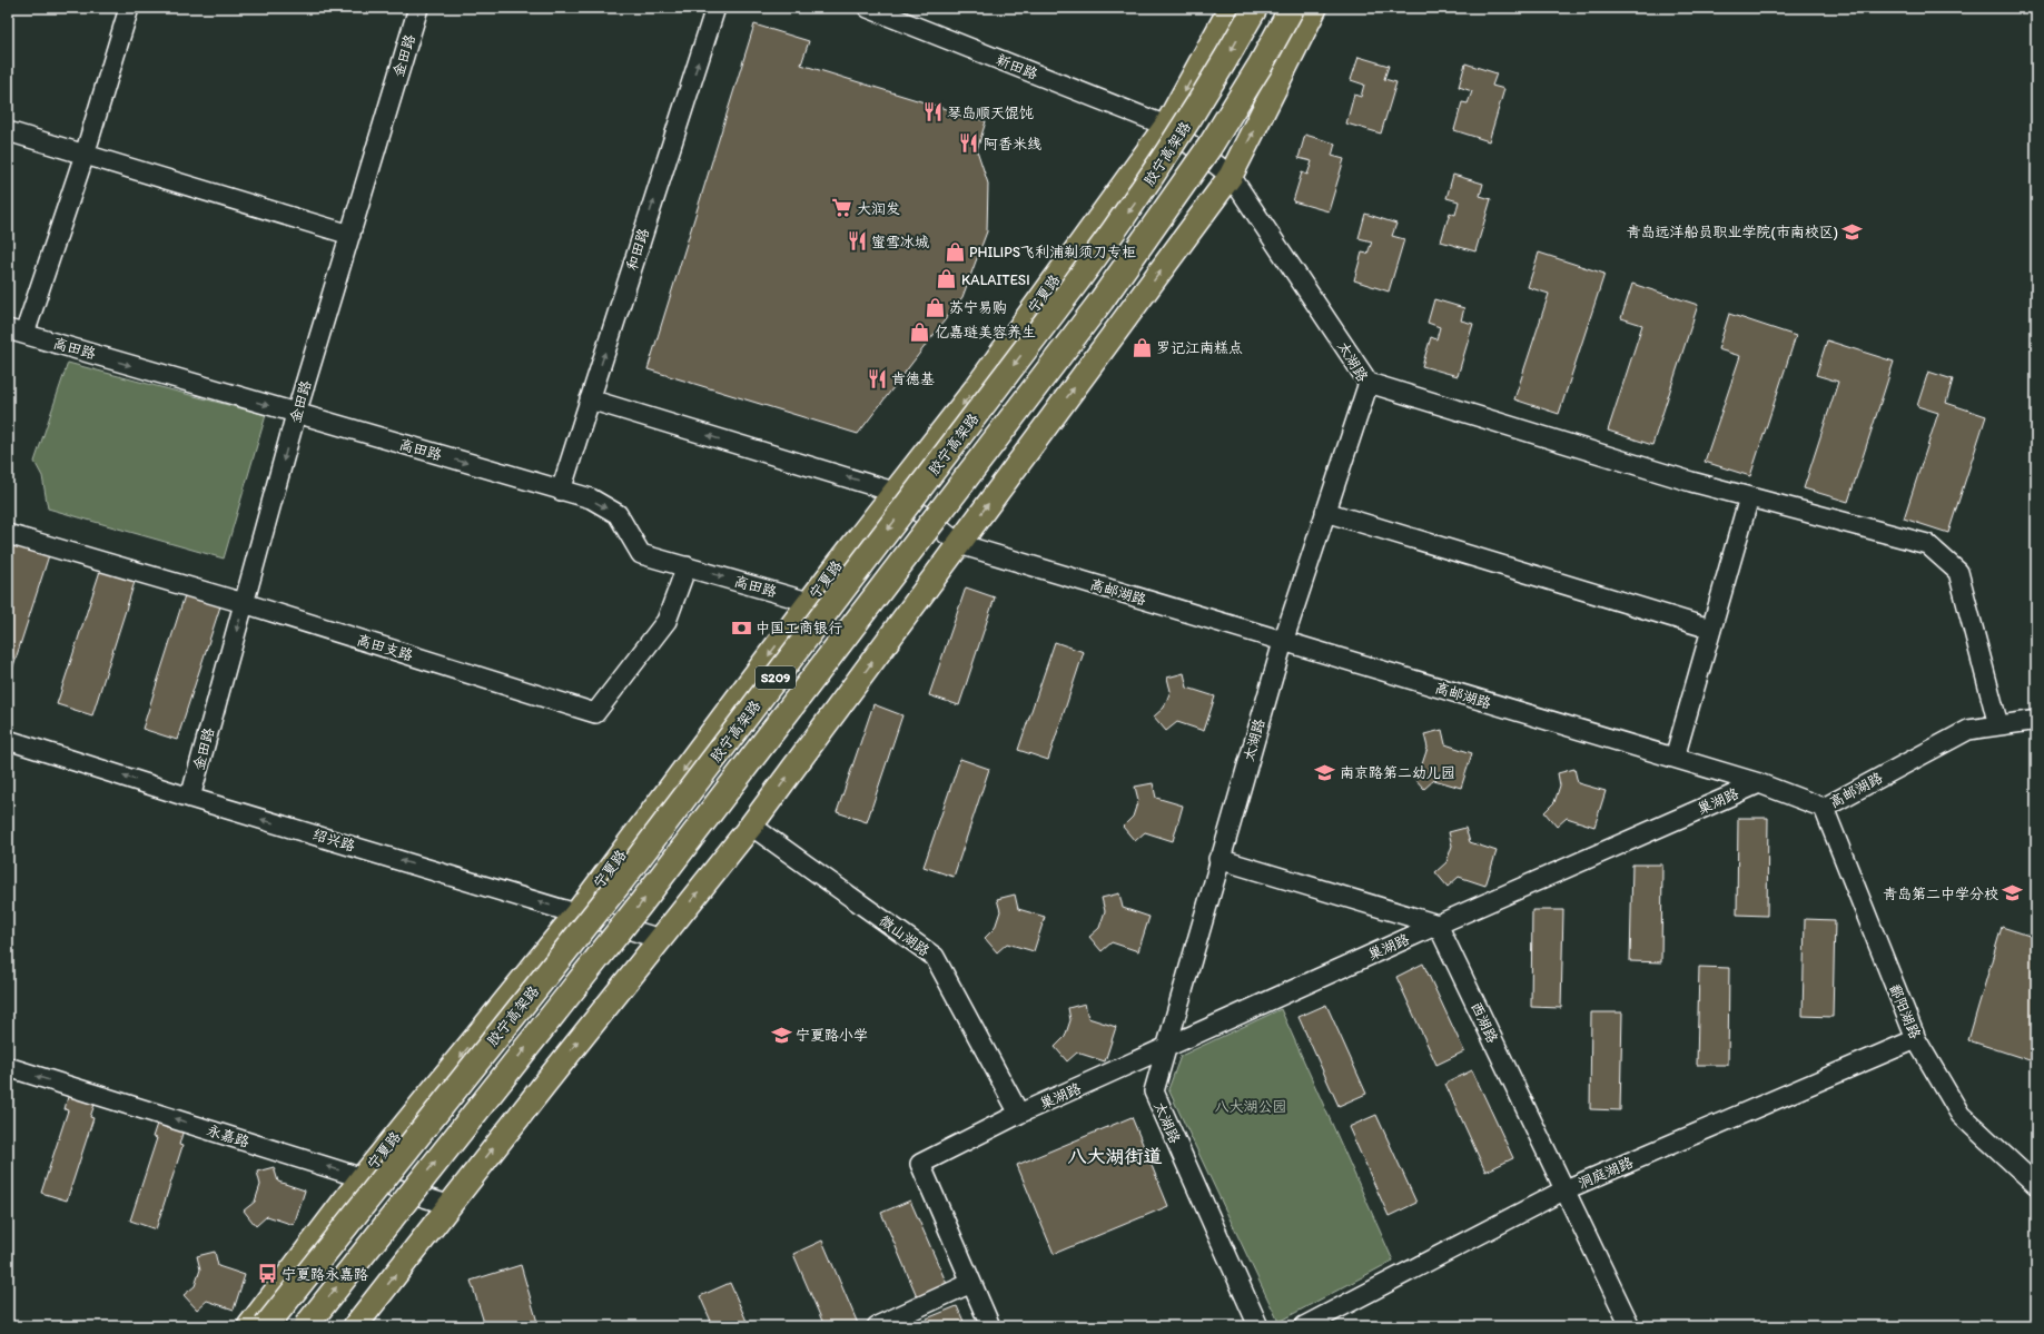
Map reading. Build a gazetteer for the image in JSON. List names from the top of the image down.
{
  "streets": {
    "highway": ["胶宁高架路", "S209"],
    "main road": ["宁夏路"],
    "street": [
      "金田路",
      "新田路",
      "和田路",
      "高田路",
      "太湖路",
      "高邮湖路",
      "高田支路",
      "巢湖路",
      "绍兴路",
      "微山湖路",
      "鄱阳湖路",
      "西湖路",
      "永嘉路",
      "洞庭湖路"
    ]
  },
  "crossings": [
    ["金田路", "高田路"],
    ["金田路", "高田支路"],
    ["金田路", "绍兴路"],
    ["新田路", "宁夏路"],
    ["新田路", "太湖路"],
    ["和田路", "高田路"],
    ["宁夏路", "高田路"],
    ["宁夏路", "高邮湖路"],
    ["宁夏路", "绍兴路"],
    ["宁夏路", "永嘉路"],
    ["高田路", "高田支路"],
    ["太湖路", "高邮湖路"],
    ["太湖路", "巢湖路"],
    ["高邮湖路", "巢湖路"],
    ["高邮湖路", "鄱阳湖路"],
    ["巢湖路", "微山湖路"],
    ["巢湖路", "西湖路"],
    ["鄱阳湖路", "洞庭湖路"],
    ["西湖路", "洞庭湖路"]
  ],
  "one_way": [
    "金田路",
    "和田路",
    "绍兴路",
    "永嘉路"
  ],
  "districts": ["八大湖街道"],
  "parks": ["八大湖公园"],
  "places": {
    "restaurant": [
      "琴岛顺天馄饨",
      "阿香米线",
      "蜜雪冰城",
      "肯德基"
    ],
    "supermarket": ["大润发"],
    "school or university": [
      "青岛远洋船员职业学院(市南校区)",
      "南京路第二幼儿园",
      "青岛第二中学分校",
      "宁夏路小学"
    ],
    "shop": [
      "PHILIPS飞利浦剃须刀专柜",
      "KALAITESI",
      "苏宁易购",
      "亿嘉琏美容养生",
      "罗记江南糕点"
    ],
    "bank": ["中国工商银行"],
    "bus stop": ["宁夏路永嘉路"]
  }
}
